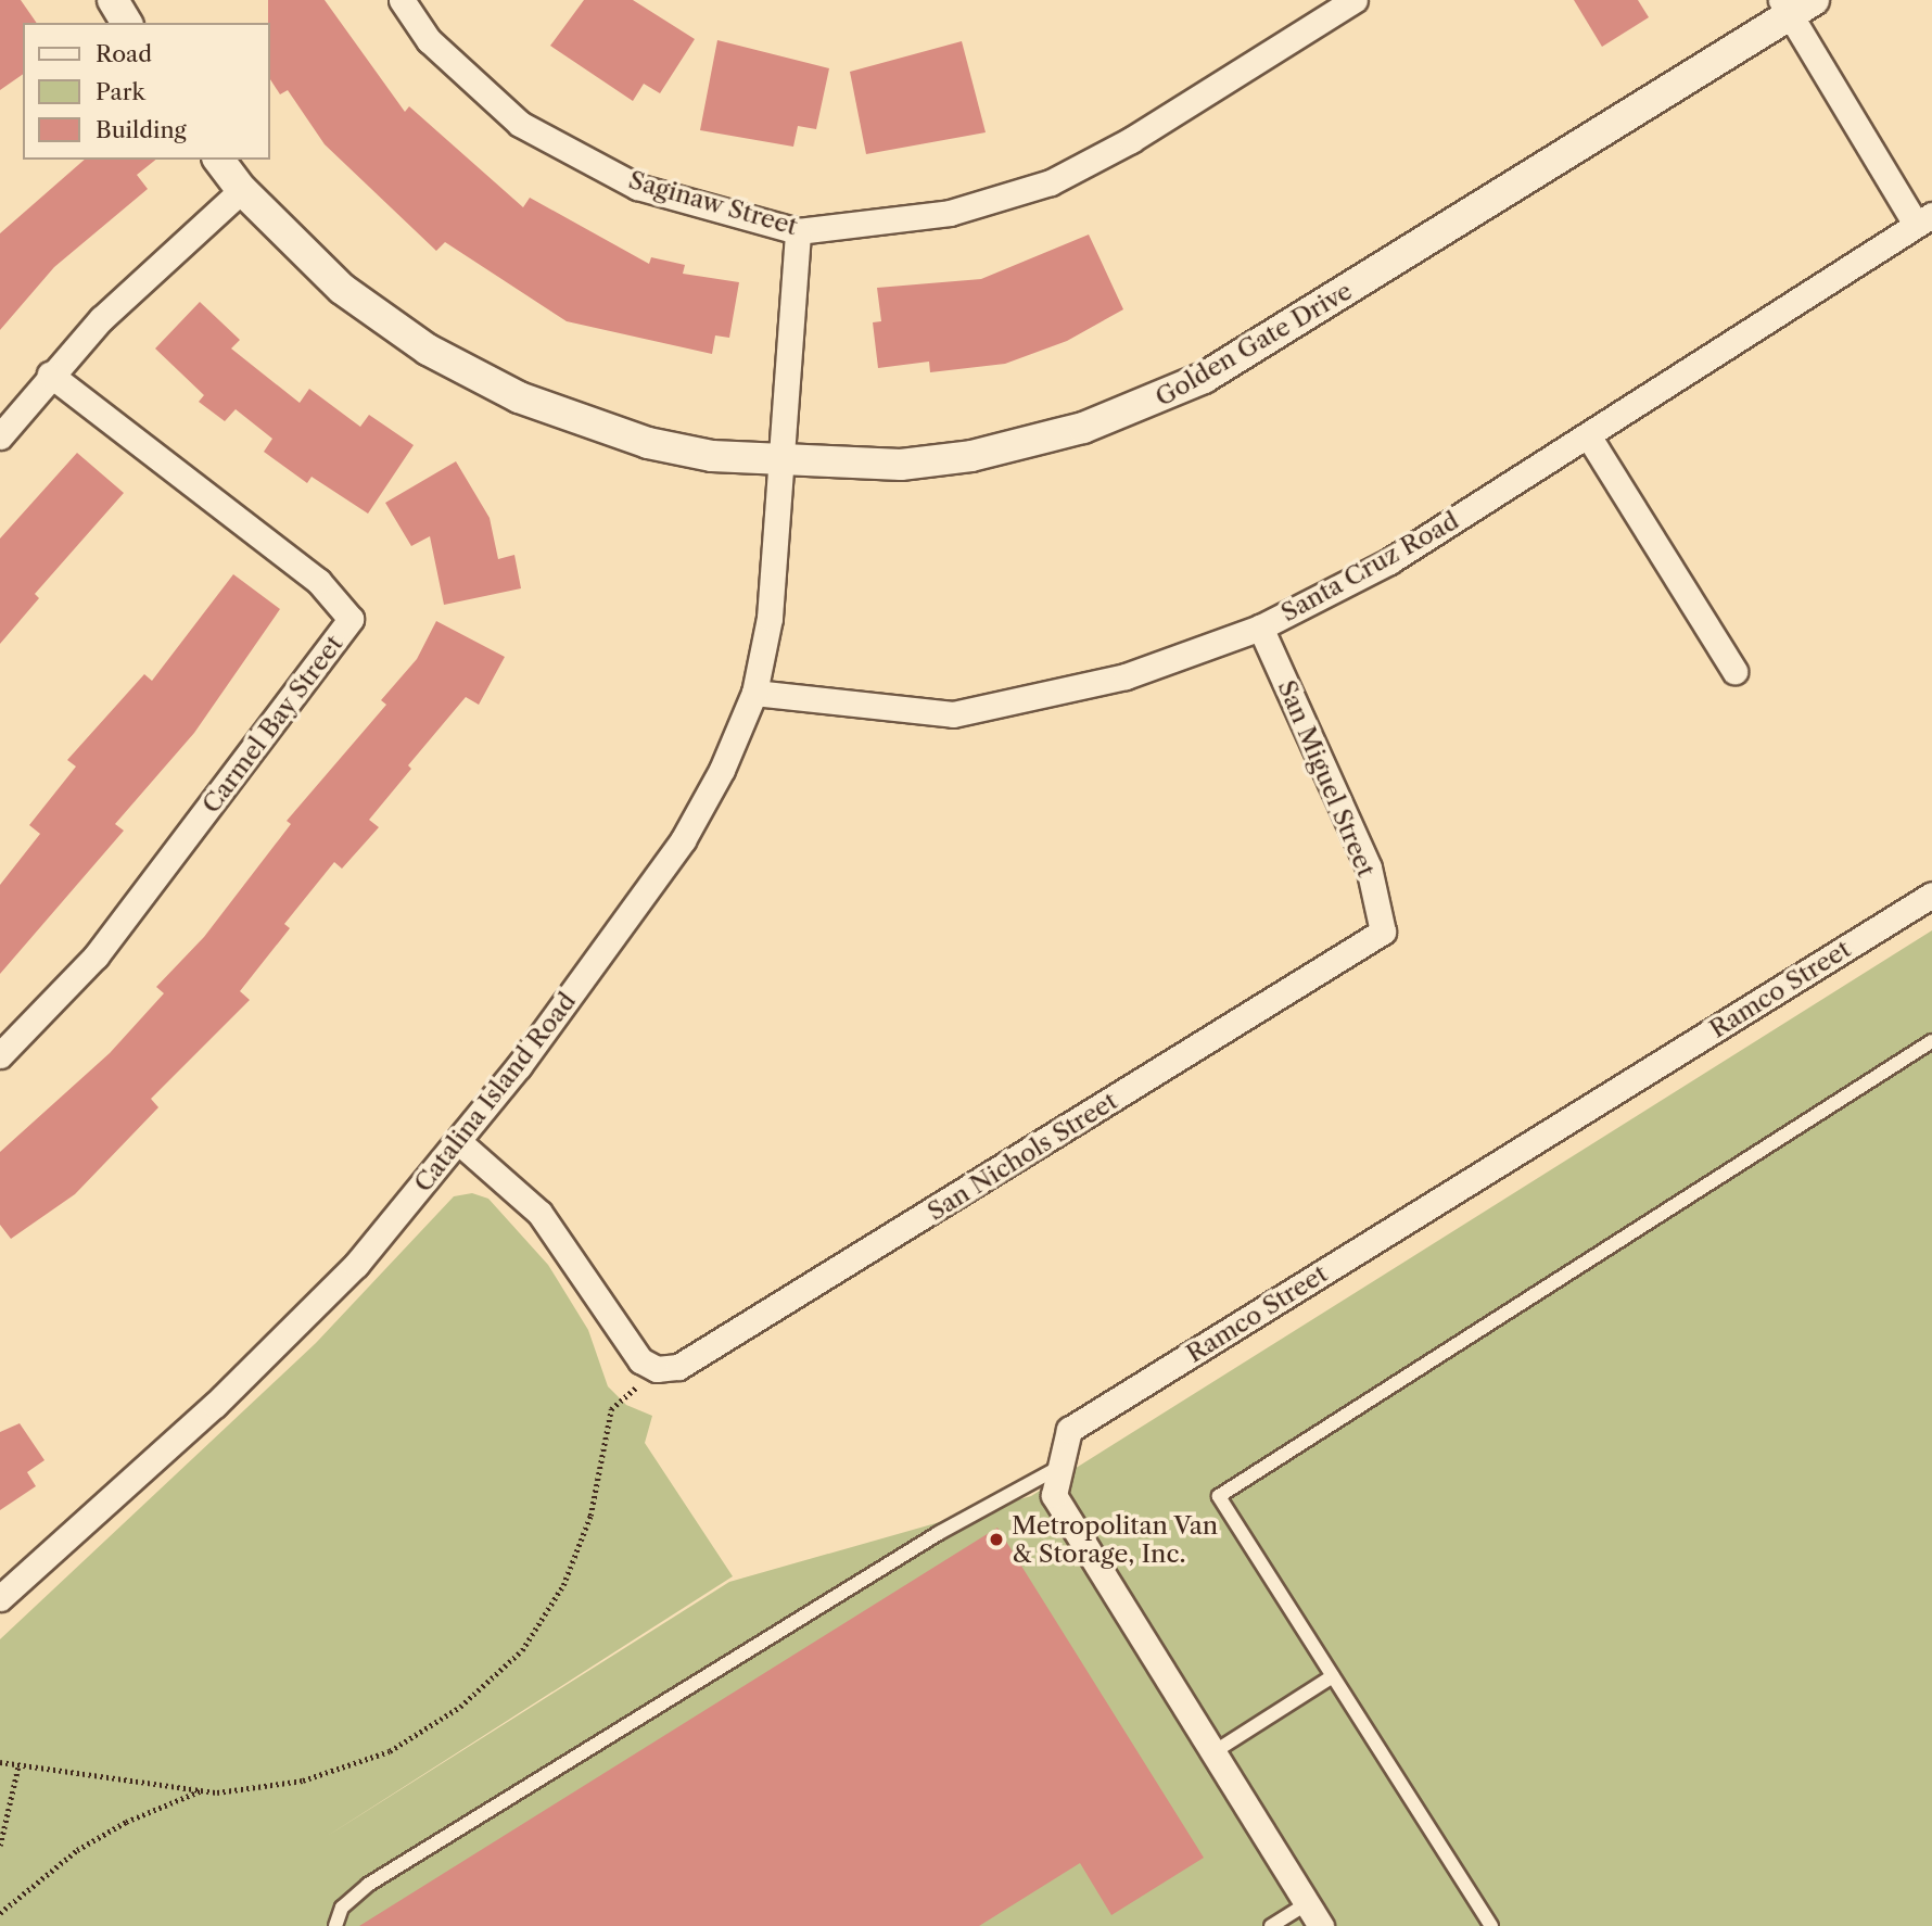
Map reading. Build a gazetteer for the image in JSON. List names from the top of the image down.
{
  "streets": {
    "street": [
      "Saginaw Street",
      "Golden Gate Drive",
      "Santa Cruz Road",
      "Carmel Bay Street",
      "San Miguel Street",
      "Ramco Street",
      "Catalina Island Road",
      "San Nichols Street"
    ]
  },
  "crossings": [
    ["Saginaw Street", "Catalina Island Road"],
    ["Golden Gate Drive", "Catalina Island Road"],
    ["Santa Cruz Road", "San Miguel Street"],
    ["Santa Cruz Road", "Catalina Island Road"],
    ["San Miguel Street", "San Nichols Street"]
  ],
  "places": ["Metropolitan Van & Storage, Inc."],
  "legend": ["Road", "Park", "Building"]
}
